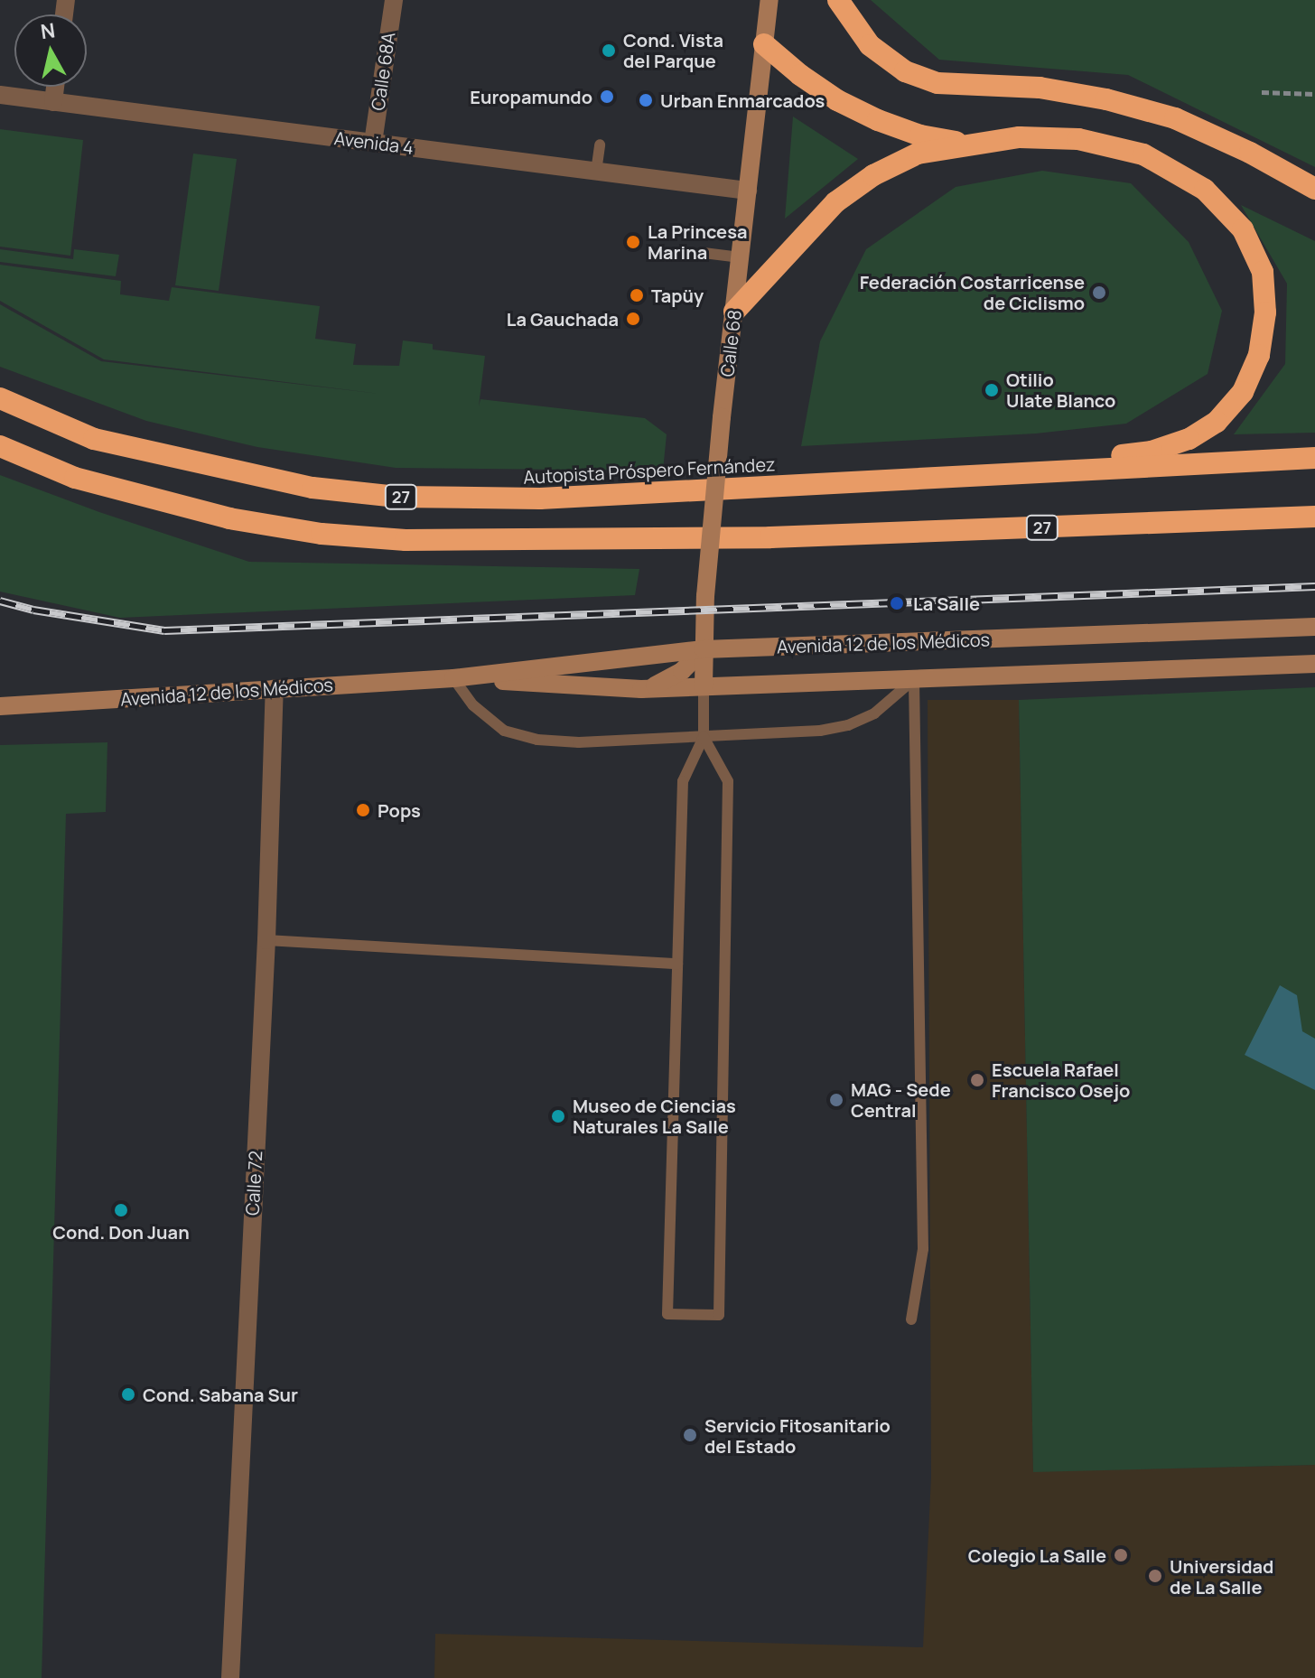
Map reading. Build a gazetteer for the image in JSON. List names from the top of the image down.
{
  "streets": {
    "highway": ["Autopista Próspero Fernández", "27"],
    "main road": ["Calle 68", "Avenida 12 de los Médicos"],
    "street": ["Calle 68A", "Avenida 4", "Calle 72"]
  },
  "crossings": [
    ["Calle 68A", "Avenida 4"],
    ["Avenida 4", "Calle 68"],
    ["Calle 68", "Avenida 12 de los Médicos"],
    ["Avenida 12 de los Médicos", "Calle 72"]
  ],
  "places": [
    "Cond. Vista del Parque",
    "Europamundo",
    "Urban Enmarcados",
    "La Princesa Marina",
    "Federación Costarricense de Ciclismo",
    "Tapüy",
    "La Gauchada",
    "Otilio Ulate Blanco",
    "La Salle",
    "Pops",
    "Escuela Rafael Francisco Osejo",
    "MAG - Sede Central",
    "Museo de Ciencias Naturales La Salle",
    "Cond. Don Juan",
    "Cond. Sabana Sur",
    "Servicio Fitosanitario del Estado",
    "Colegio La Salle",
    "Universidad de La Salle"
  ],
  "north": "top"
}
